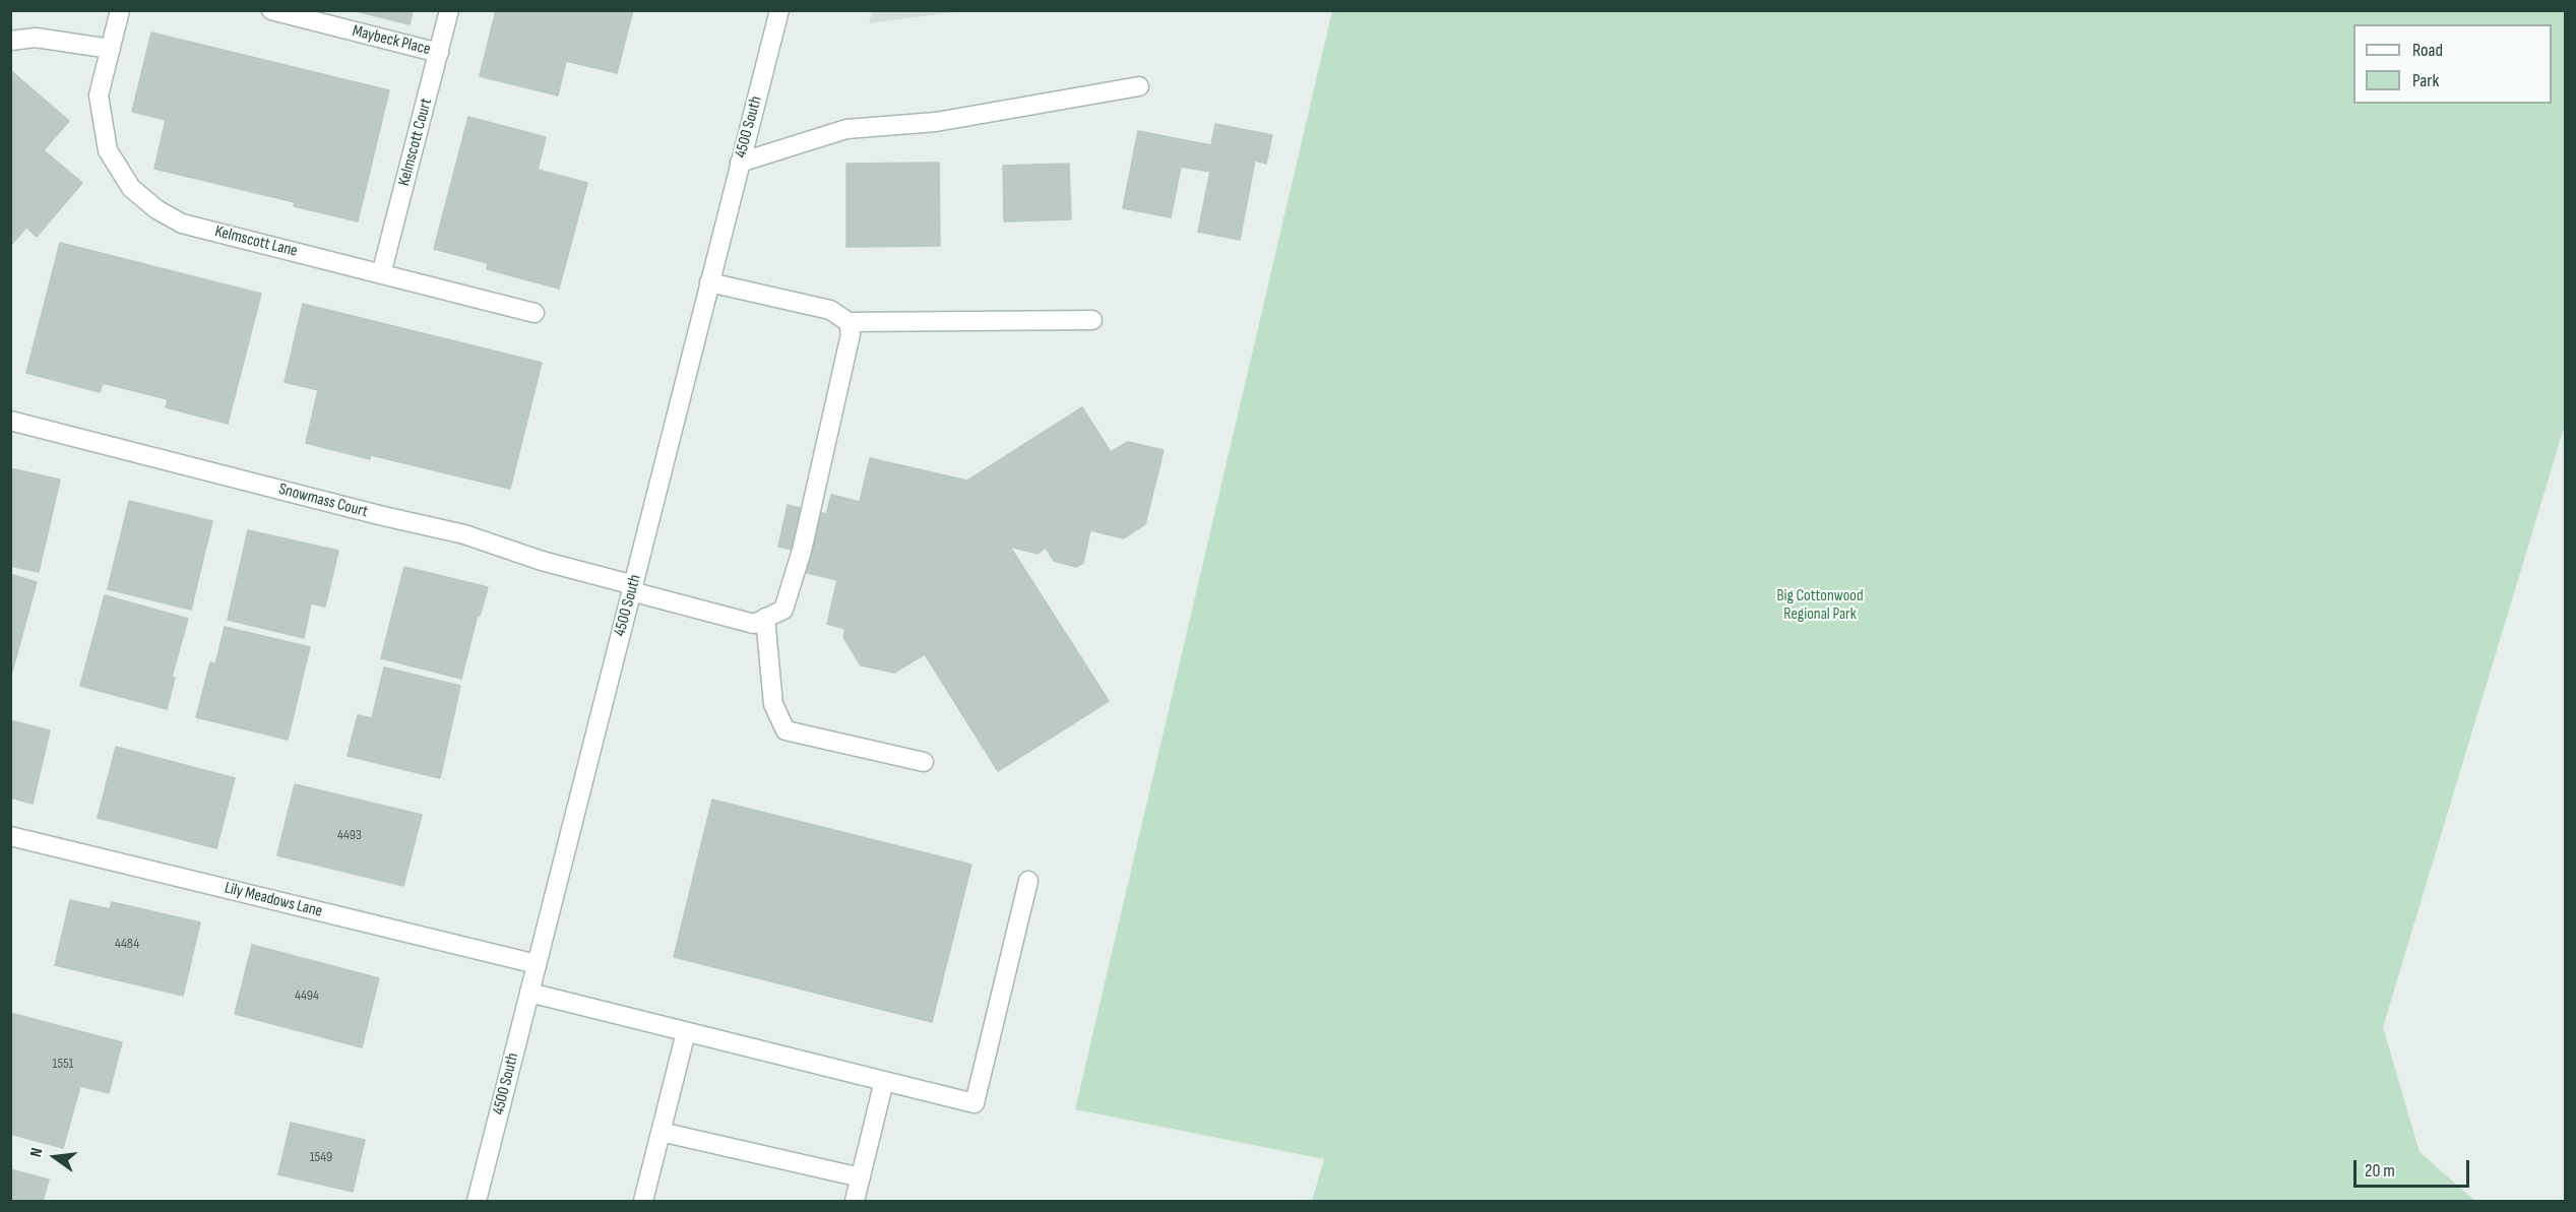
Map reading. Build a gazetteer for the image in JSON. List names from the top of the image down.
{
  "streets": {
    "street": [
      "Maybeck Place",
      "4500 South",
      "Kelmscott Court",
      "Kelmscott Lane",
      "Snowmass Court",
      "Lily Meadows Lane"
    ]
  },
  "crossings": [
    ["Maybeck Place", "Kelmscott Court"],
    ["4500 South", "Snowmass Court"],
    ["4500 South", "Lily Meadows Lane"],
    ["Kelmscott Court", "Kelmscott Lane"]
  ],
  "parks": ["Big Cottonwood Regional Park"],
  "house_numbers": [
    "4493",
    "4484",
    "4494",
    "1551",
    "1549"
  ],
  "legend": ["Road", "Park"],
  "scale_bar": "20 m",
  "north": "left"
}
